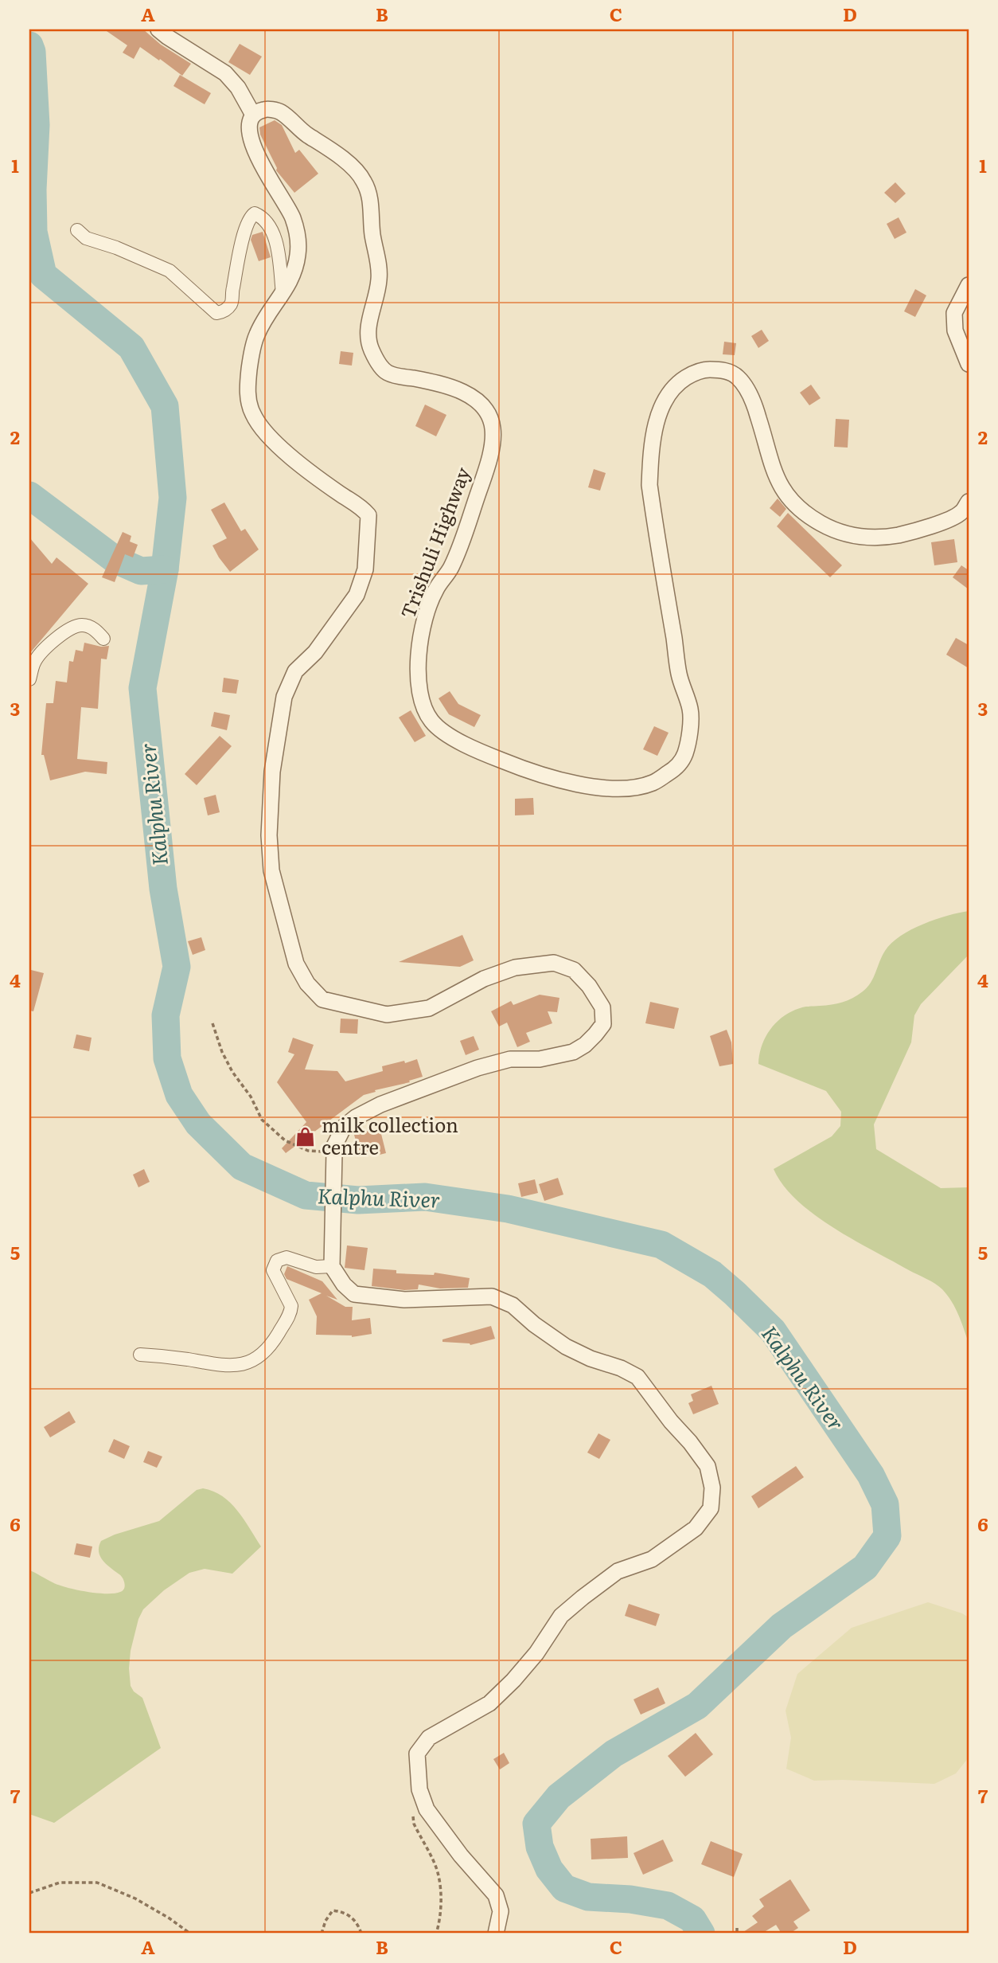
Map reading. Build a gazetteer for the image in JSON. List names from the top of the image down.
{
  "streets": {
    "street": ["Trishuli Highway"]
  },
  "water": ["Kalphu River"],
  "places": {
    "shop": ["milk collection centre"]
  },
  "grid": {
    "columns": [
      "A",
      "B",
      "C",
      "D"
    ],
    "rows": [
      "1",
      "2",
      "3",
      "4",
      "5",
      "6",
      "7"
    ]
  }
}
